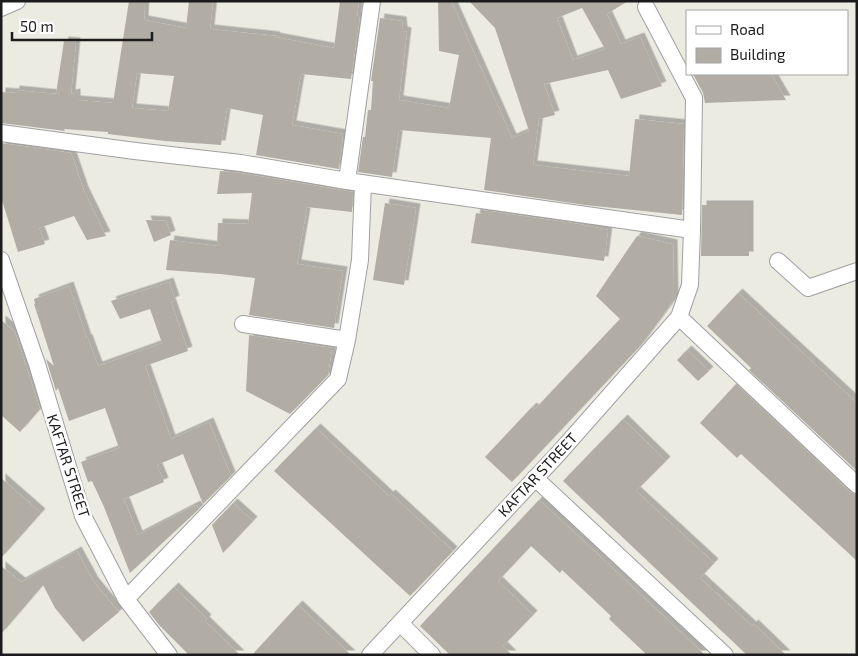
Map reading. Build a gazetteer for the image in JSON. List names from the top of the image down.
{
  "streets": {
    "street": ["KAFTAR STREET"]
  },
  "legend": ["Road", "Building"],
  "scale_bar": "50 m"
}
